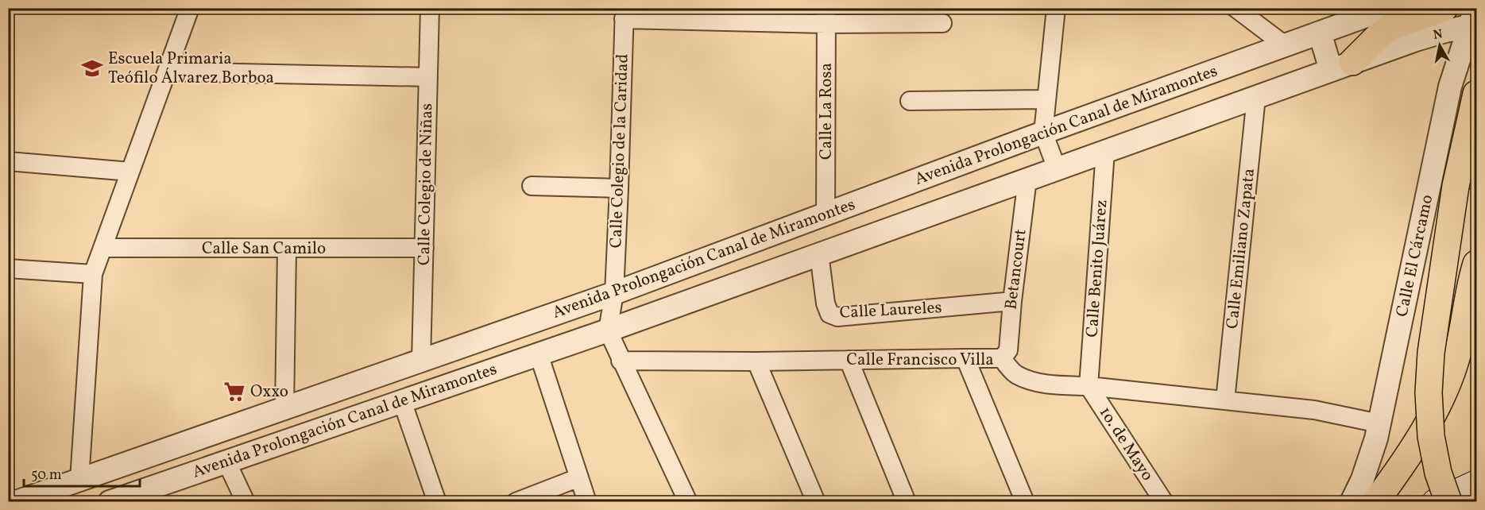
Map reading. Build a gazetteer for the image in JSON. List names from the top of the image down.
{
  "streets": {
    "street": [
      "Calle La Rosa",
      "Avenida Prolongación Canal de Miramontes",
      "Calle Colegio de la Caridad",
      "Calle Colegio de Niñas",
      "Calle San Camilo",
      "Calle Emiliano Zapata",
      "Calle El Cárcamo",
      "Calle Benito Juárez",
      "Betancourt",
      "Calle Laureles",
      "Calle Francisco Villa",
      "1o. de Mayo"
    ]
  },
  "crossings": [
    ["Calle La Rosa", "Avenida Prolongación Canal de Miramontes"],
    ["Avenida Prolongación Canal de Miramontes", "Calle Colegio de la Caridad"],
    ["Avenida Prolongación Canal de Miramontes", "Calle Colegio de Niñas"],
    ["Avenida Prolongación Canal de Miramontes", "Calle Emiliano Zapata"],
    ["Avenida Prolongación Canal de Miramontes", "Calle El Cárcamo"],
    ["Avenida Prolongación Canal de Miramontes", "Calle Benito Juárez"],
    ["Avenida Prolongación Canal de Miramontes", "Betancourt"],
    ["Avenida Prolongación Canal de Miramontes", "Calle Laureles"],
    ["Calle Colegio de Niñas", "Calle San Camilo"],
    ["Calle Emiliano Zapata", "Calle Francisco Villa"],
    ["Calle El Cárcamo", "Calle Francisco Villa"],
    ["Calle Benito Juárez", "Calle Francisco Villa"],
    ["Calle Benito Juárez", "1o. de Mayo"],
    ["Betancourt", "Calle Laureles"],
    ["Betancourt", "Calle Francisco Villa"],
    ["Calle Francisco Villa", "1o. de Mayo"]
  ],
  "places": {
    "school or university": ["Escuela Primaria Teófilo Álvarez Borboa"],
    "supermarket": ["Oxxo"]
  },
  "scale_bar": "50 m",
  "north": "top"
}
